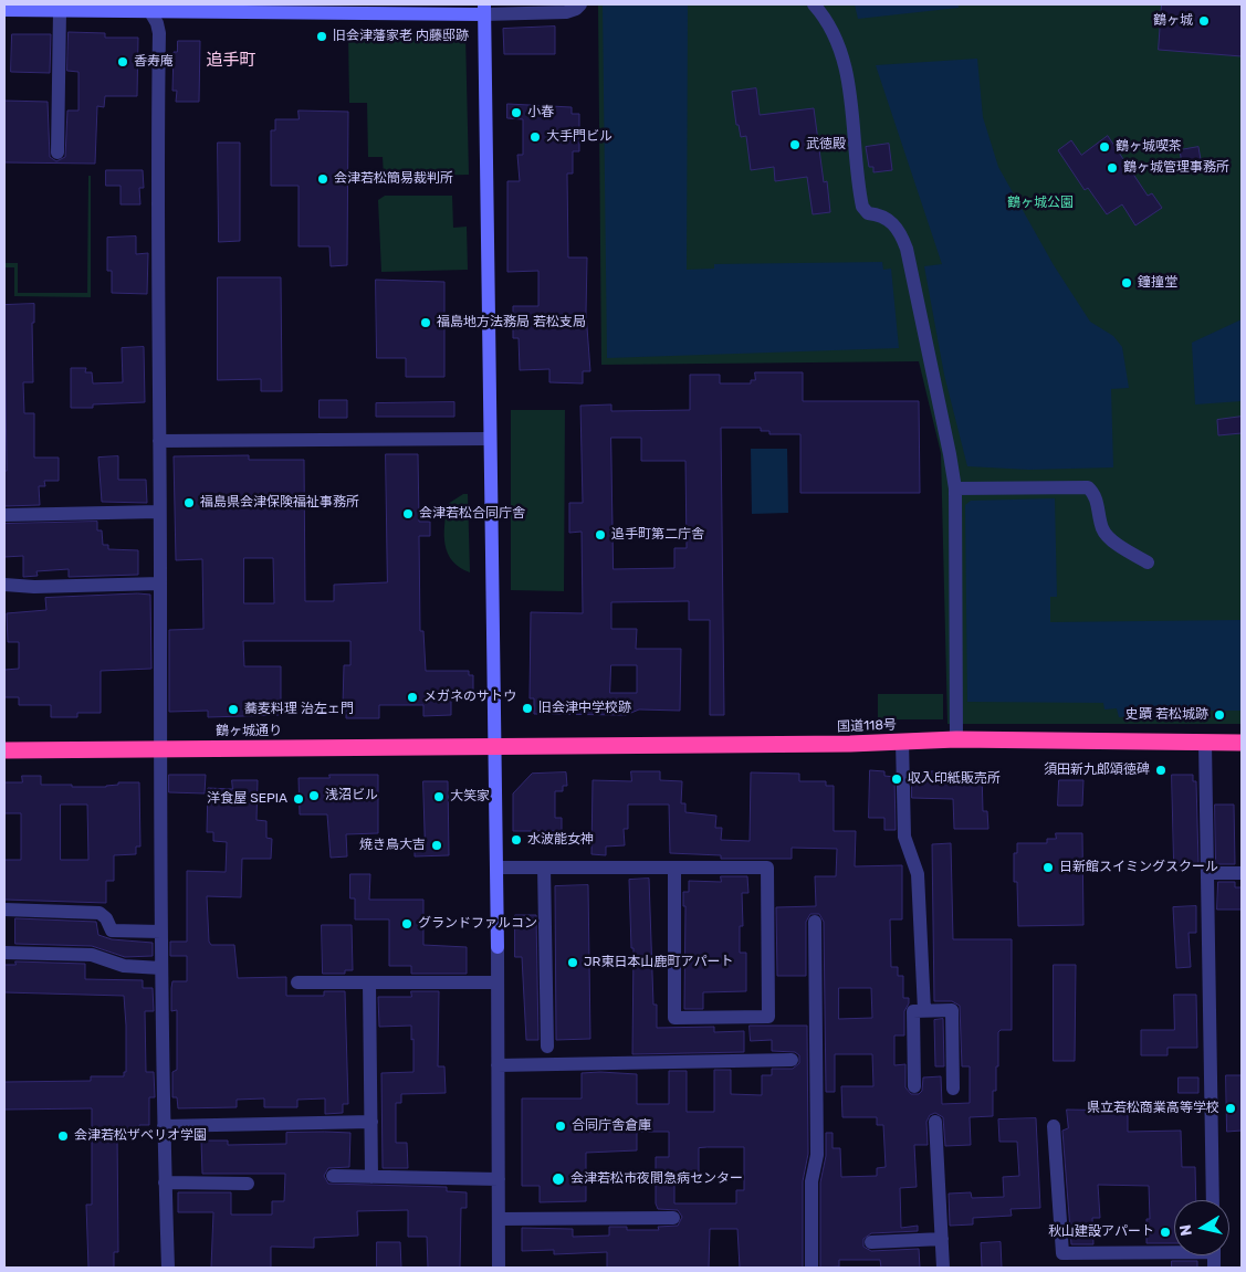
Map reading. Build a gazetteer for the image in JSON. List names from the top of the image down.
{
  "streets": {
    "highway": ["国道118号", "鶴ヶ城通り"]
  },
  "crossings": [
    ["国道118号", "鶴ヶ城通り"]
  ],
  "districts": ["追手町"],
  "parks": ["鶴ヶ城公園"],
  "places": [
    "鶴ヶ城",
    "旧会津藩家老 内藤邸跡",
    "香寿庵",
    "小春",
    "大手門ビル",
    "武徳殿",
    "鶴ヶ城喫茶",
    "鶴ヶ城管理事務所",
    "会津若松簡易裁判所",
    "鐘撞堂",
    "福島地方法務局 若松支局",
    "福島県会津保険福祉事務所",
    "会津若松合同庁舎",
    "追手町第二庁舎",
    "メガネのサトウ",
    "旧会津中学校跡",
    "蕎麦料理 治左ェ門",
    "史蹟 若松城跡",
    "須田新九郎頌徳碑",
    "収入印紙販売所",
    "浅沼ビル",
    "大笑家",
    "洋食屋 SEPIA",
    "水波能女神",
    "焼き鳥大吉",
    "日新館スイミングスクール",
    "グランドファルコン",
    "JR東日本山鹿町アパート",
    "県立若松商業高等学校",
    "合同庁舎倉庫",
    "会津若松ザベリオ学園",
    "会津若松市夜間急病センター",
    "秋山建設アパート"
  ],
  "north": "left"
}
